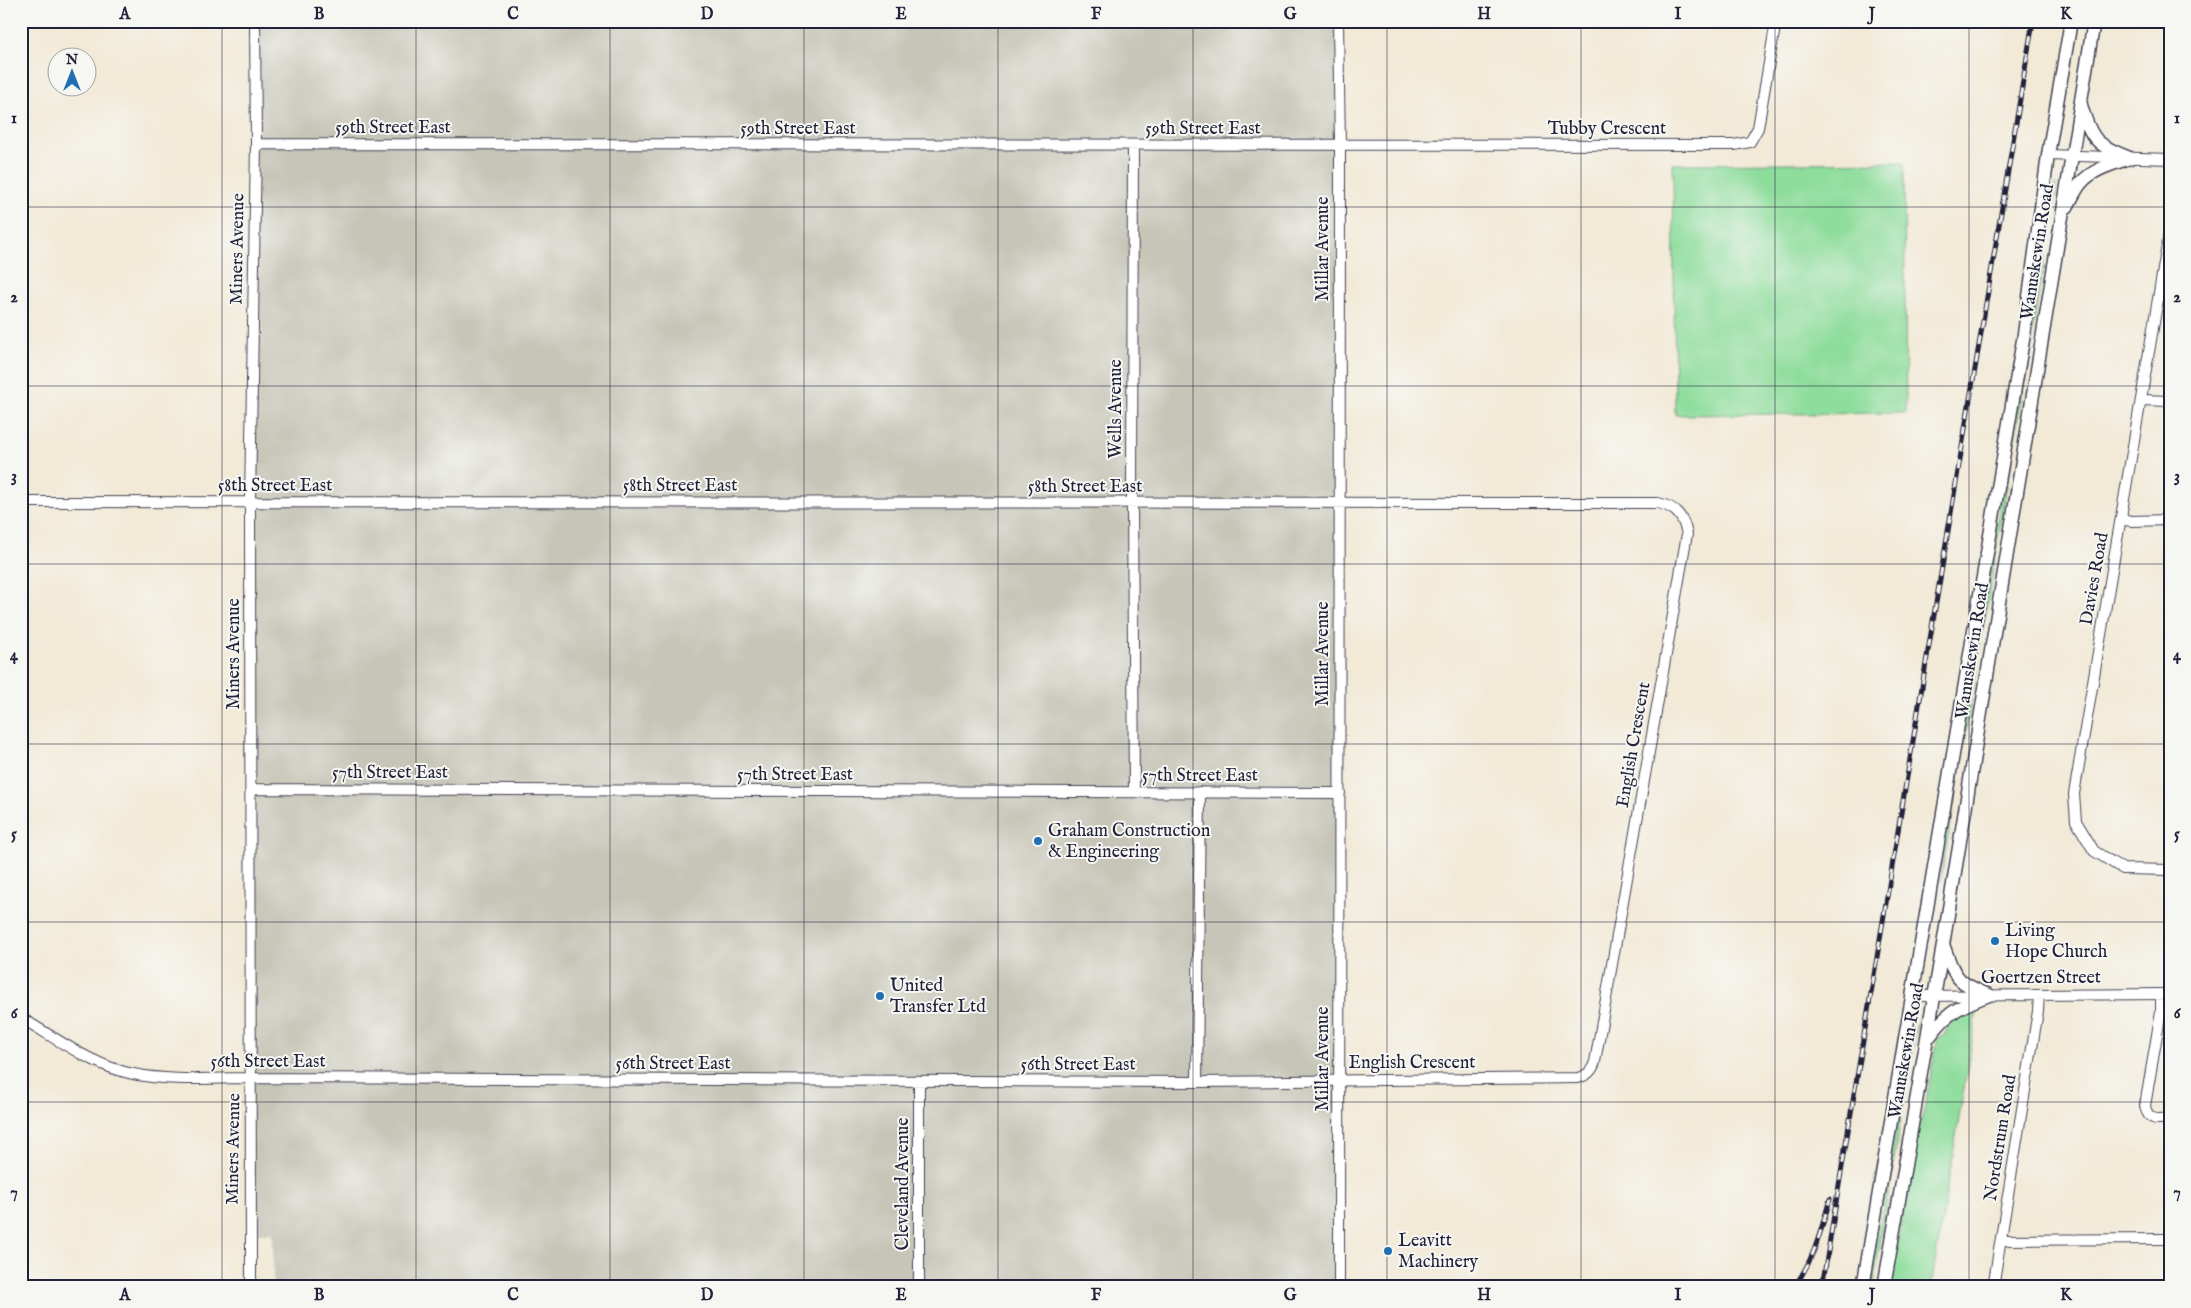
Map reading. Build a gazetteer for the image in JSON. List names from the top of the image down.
{
  "streets": {
    "main road": ["Wanuskewin Road"],
    "street": [
      "59th Street East",
      "Tubby Crescent",
      "Miners Avenue",
      "Millar Avenue",
      "Wells Avenue",
      "58th Street East",
      "Davies Road",
      "English Crescent",
      "57th Street East",
      "Goertzen Street",
      "56th Street East",
      "Nordstrum Road",
      "Cleveland Avenue"
    ]
  },
  "crossings": [
    ["59th Street East", "Tubby Crescent"],
    ["59th Street East", "Miners Avenue"],
    ["59th Street East", "Millar Avenue"],
    ["59th Street East", "Wells Avenue"],
    ["Tubby Crescent", "Millar Avenue"],
    ["Miners Avenue", "58th Street East"],
    ["Miners Avenue", "57th Street East"],
    ["Miners Avenue", "56th Street East"],
    ["Millar Avenue", "58th Street East"],
    ["Millar Avenue", "English Crescent"],
    ["Millar Avenue", "57th Street East"],
    ["Millar Avenue", "56th Street East"],
    ["Wanuskewin Road", "Goertzen Street"],
    ["Wells Avenue", "58th Street East"],
    ["Wells Avenue", "57th Street East"],
    ["58th Street East", "English Crescent"],
    ["English Crescent", "56th Street East"],
    ["Goertzen Street", "Nordstrum Road"],
    ["56th Street East", "Cleveland Avenue"]
  ],
  "places": [
    "Graham Construction & Engineering",
    "Living Hope Church",
    "United Transfer Ltd",
    "Leavitt Machinery"
  ],
  "north": "top",
  "grid": {
    "columns": [
      "A",
      "B",
      "C",
      "D",
      "E",
      "F",
      "G",
      "H",
      "I",
      "J",
      "K"
    ],
    "rows": [
      "1",
      "2",
      "3",
      "4",
      "5",
      "6",
      "7"
    ]
  }
}
